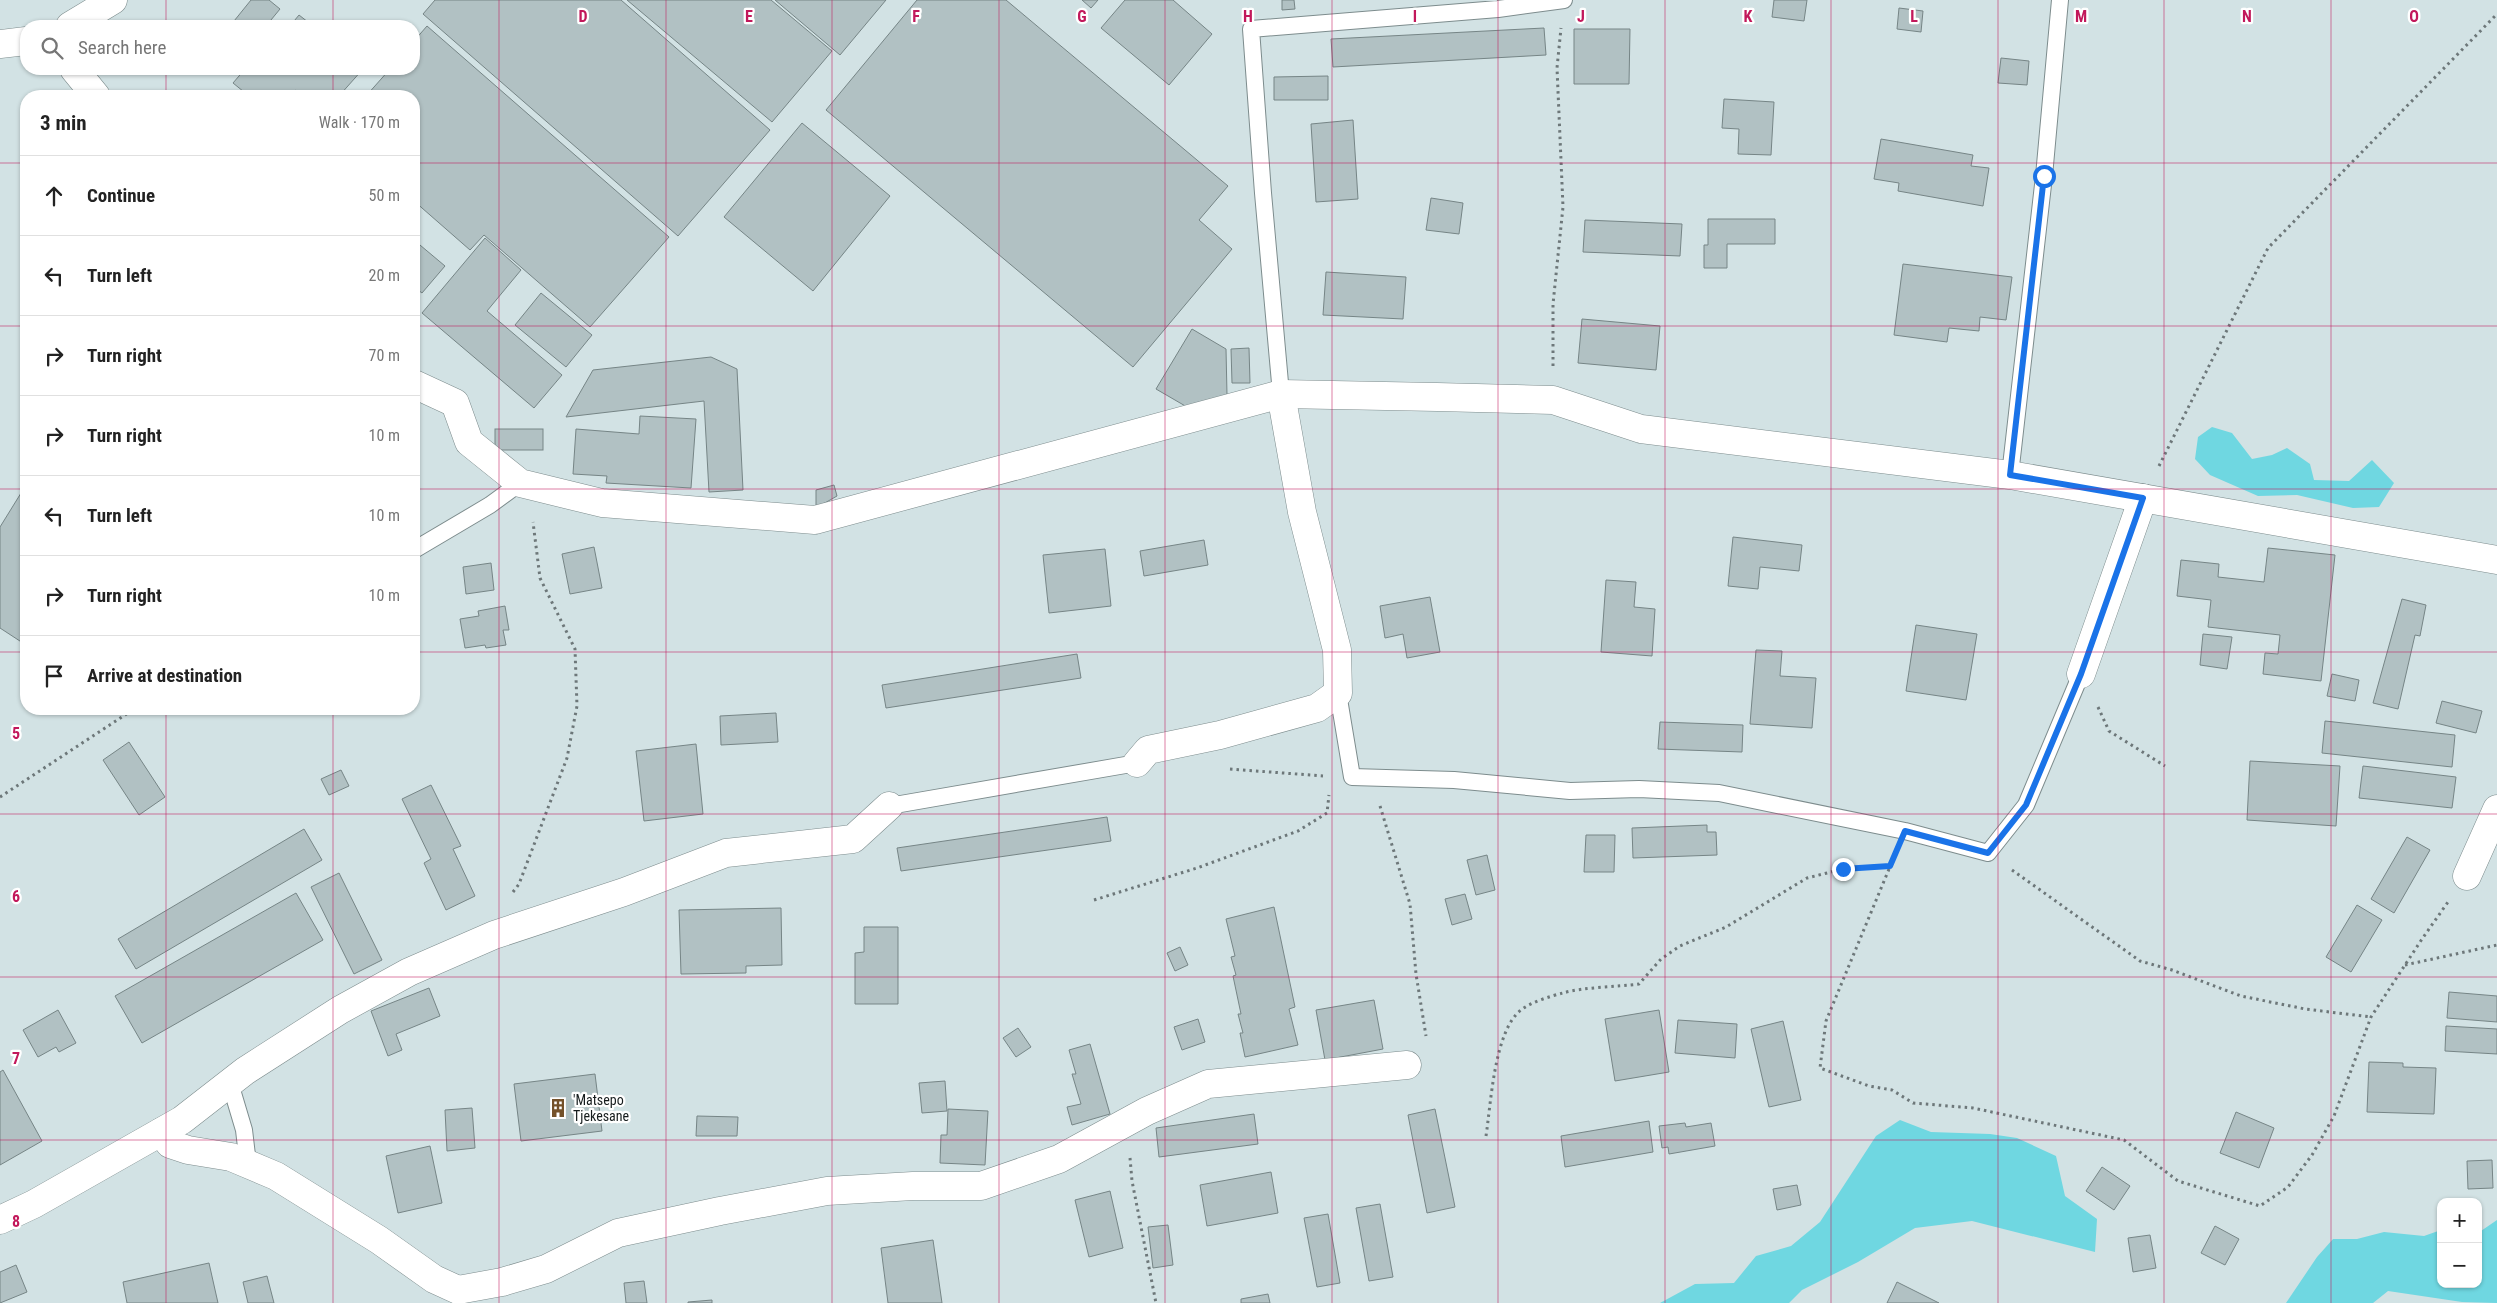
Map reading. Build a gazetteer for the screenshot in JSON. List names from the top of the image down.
{
  "places": {
    "building": ["'Matsepo Tjekesane"]
  },
  "page": {
    "search": "Search here",
    "heading": ["3 min", "Walk · 170 m"],
    "list": [
      ["Continue", "50 m"],
      ["Turn left", "20 m"],
      ["Turn right", "70 m"],
      ["Turn right", "10 m"],
      ["Turn left", "10 m"],
      ["Turn right", "10 m"],
      "Arrive at destination"
    ],
    "map_buttons": ["+", "−"]
  },
  "grid": {
    "columns": [
      "D",
      "E",
      "F",
      "G",
      "H",
      "I",
      "J",
      "K",
      "L",
      "M",
      "N",
      "O"
    ],
    "rows": [
      "5",
      "6",
      "7",
      "8"
    ]
  }
}
